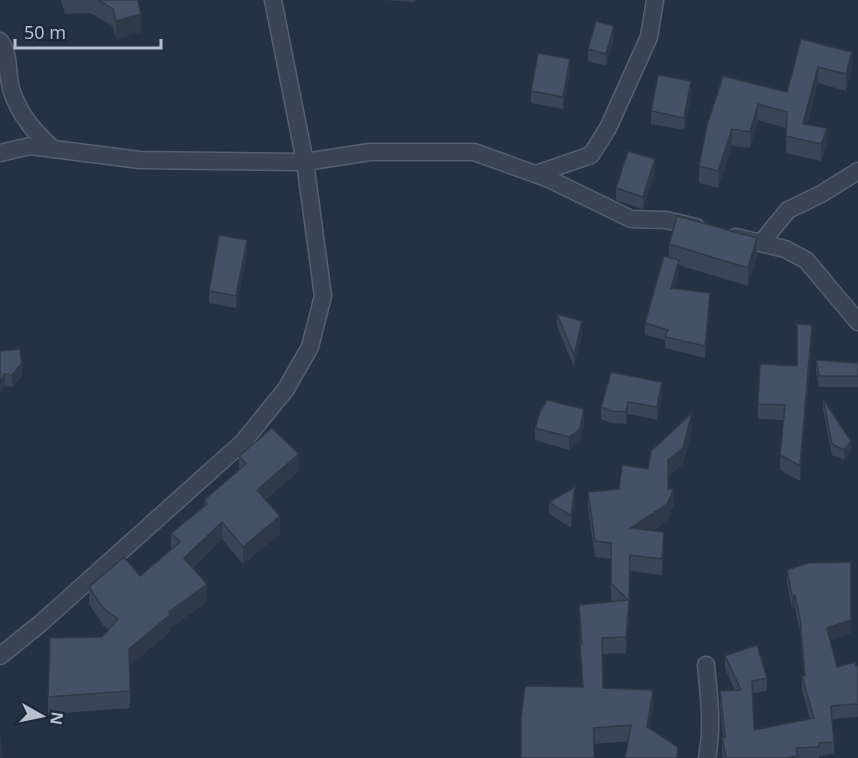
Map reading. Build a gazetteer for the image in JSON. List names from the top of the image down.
{
  "scale_bar": "50 m",
  "north": "right"
}
